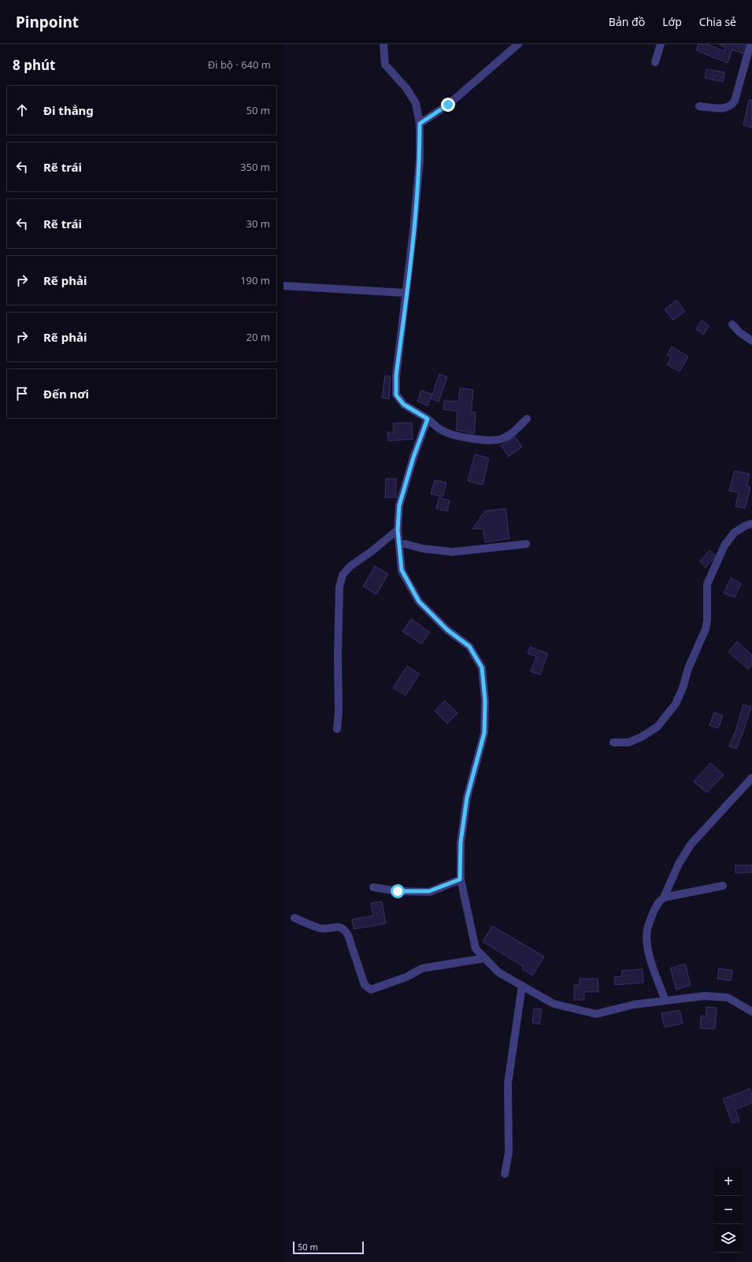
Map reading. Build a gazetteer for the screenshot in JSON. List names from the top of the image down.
{
  "scale_bar": "50 m",
  "page": {
    "header": "Pinpoint",
    "nav": ["Bản đồ", "Lớp", "Chia sẻ"],
    "heading": ["8 phút", "Đi bộ · 640 m"],
    "list": [
      ["Đi thẳng", "50 m"],
      ["Rẽ trái", "350 m"],
      ["Rẽ trái", "30 m"],
      ["Rẽ phải", "190 m"],
      ["Rẽ phải", "20 m"],
      "Đến nơi"
    ],
    "map_buttons": ["+", "−"],
    "scale": "50 m"
  }
}
